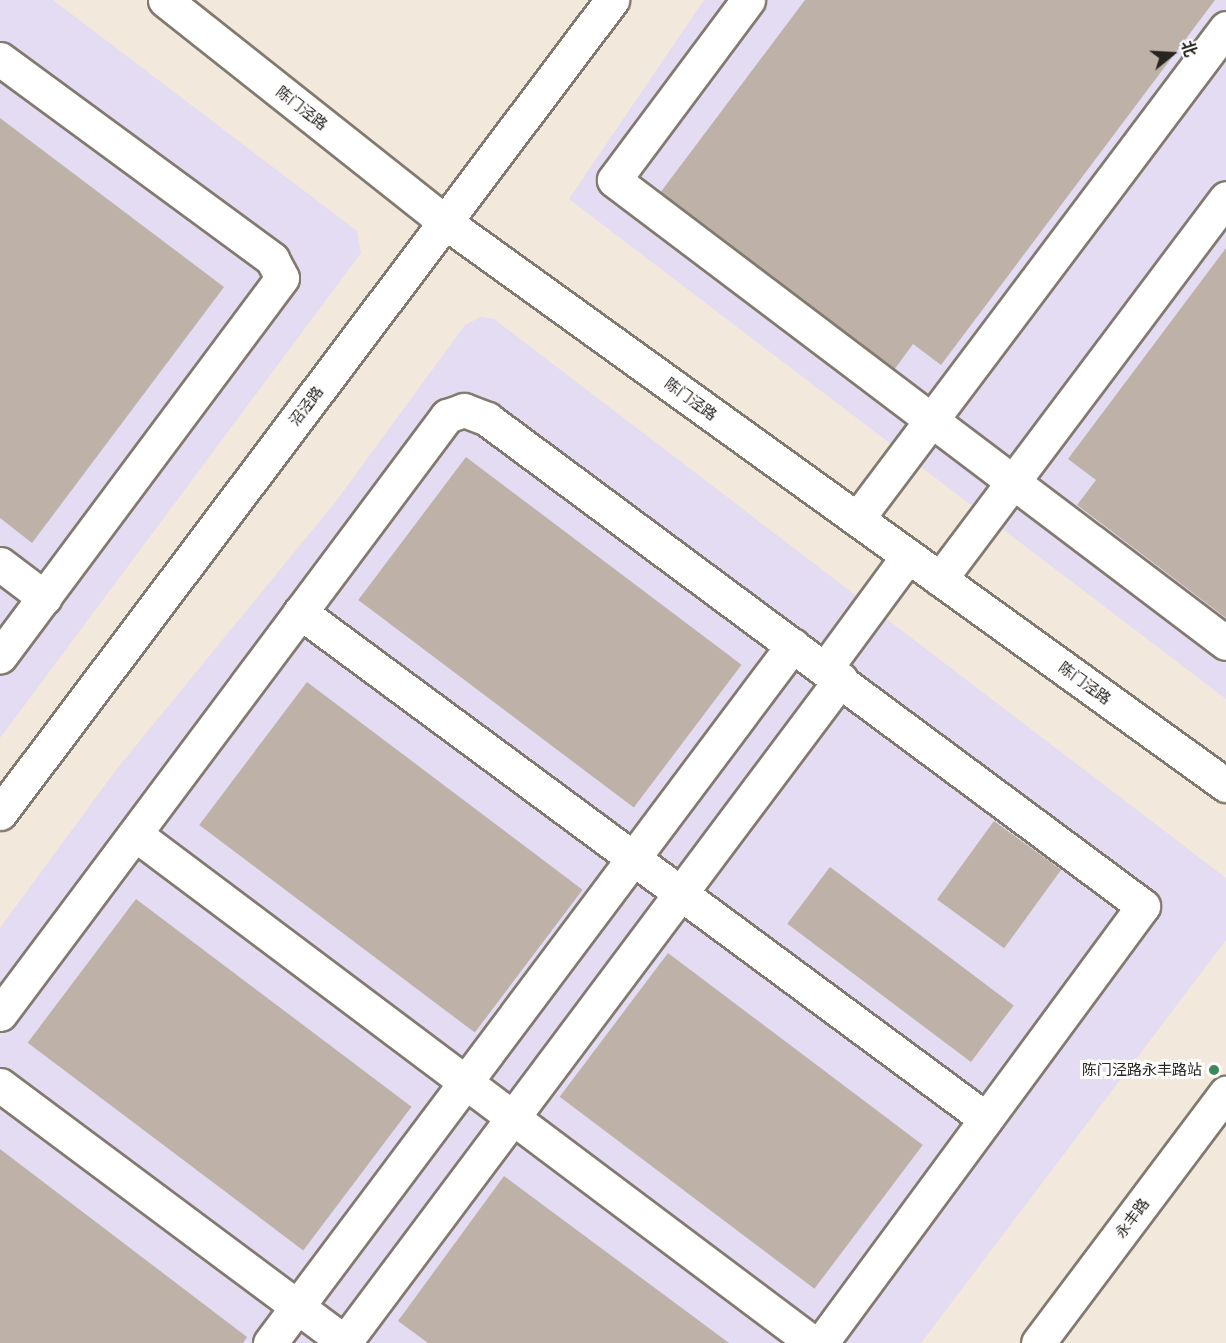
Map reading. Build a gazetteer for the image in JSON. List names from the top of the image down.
{
  "streets": {
    "street": ["陈门泾路", "沼泾路", "永丰路"]
  },
  "crossings": [
    ["陈门泾路", "沼泾路"]
  ],
  "places": ["陈门泾路永丰路站"],
  "north": "right"
}
